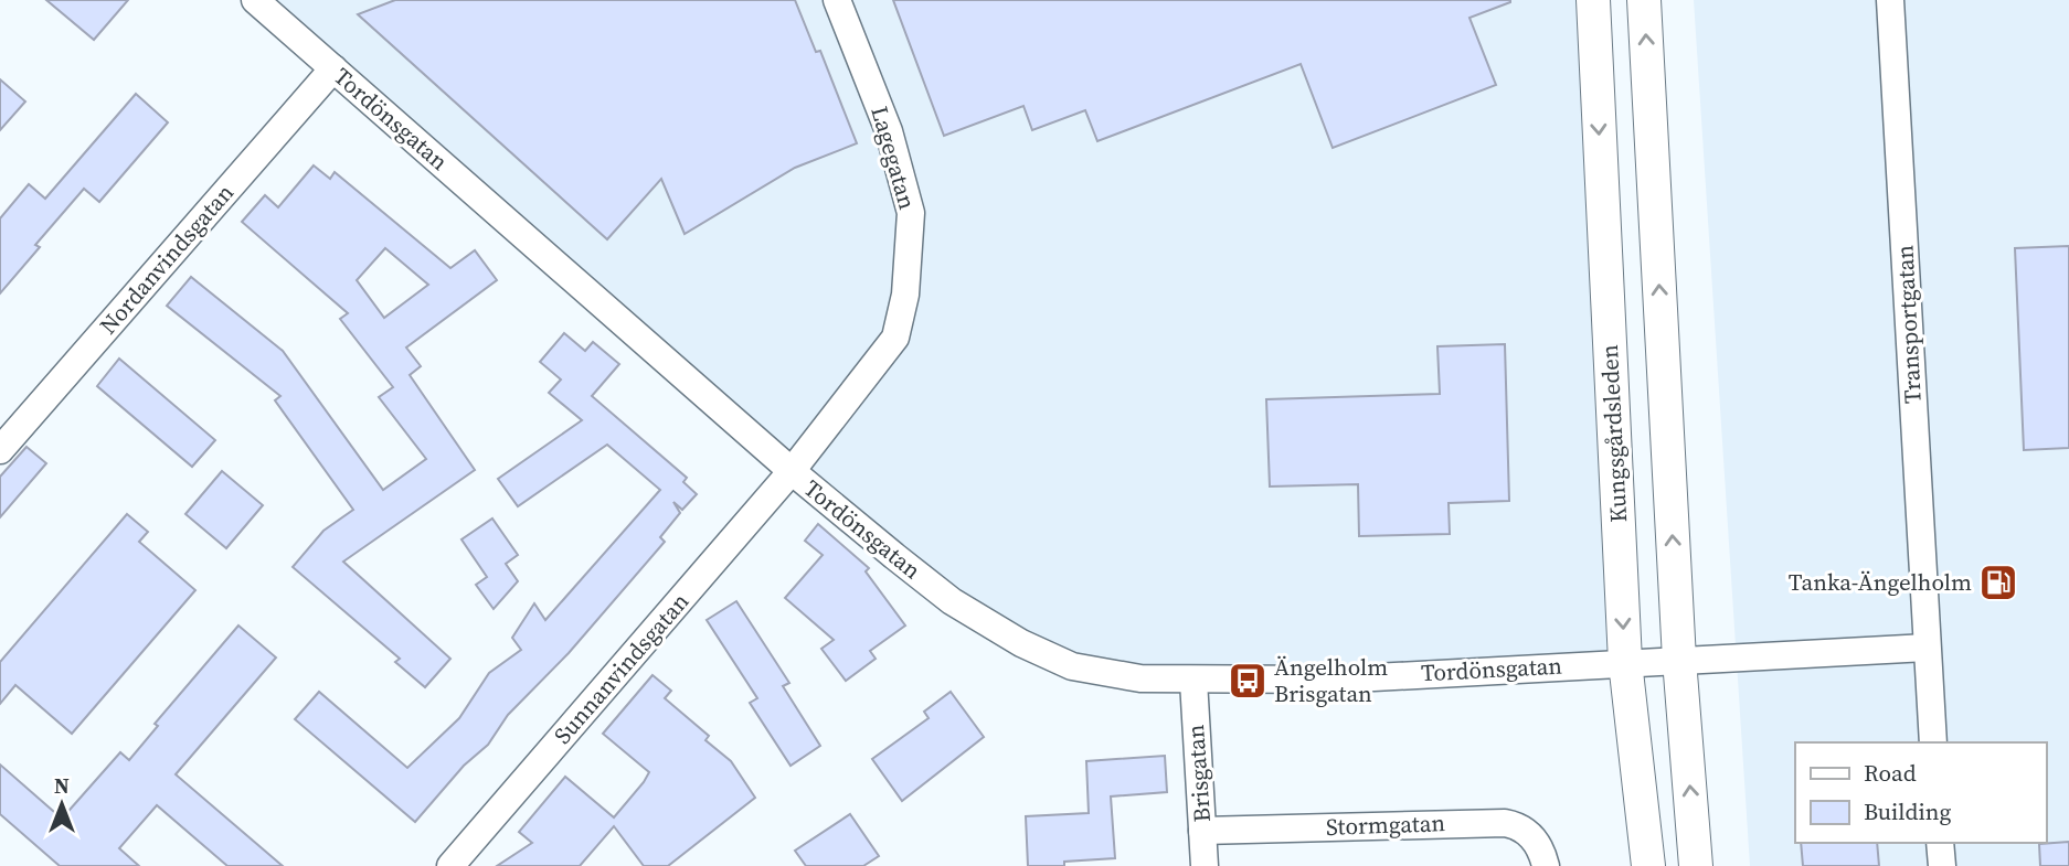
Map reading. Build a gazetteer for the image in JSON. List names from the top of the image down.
{
  "streets": {
    "main road": ["Kungsgårdsleden"],
    "street": [
      "Tordönsgatan",
      "Lagegatan",
      "Nordanvindsgatan",
      "Transportgatan",
      "Sunnanvindsgatan",
      "Brisgatan",
      "Stormgatan"
    ]
  },
  "crossings": [
    ["Tordönsgatan", "Lagegatan"],
    ["Tordönsgatan", "Nordanvindsgatan"],
    ["Tordönsgatan", "Kungsgårdsleden"],
    ["Tordönsgatan", "Sunnanvindsgatan"],
    ["Tordönsgatan", "Brisgatan"],
    ["Lagegatan", "Sunnanvindsgatan"],
    ["Brisgatan", "Stormgatan"]
  ],
  "places": {
    "fuel station": ["Tanka-Ängelholm"],
    "bus stop": ["Ängelholm Brisgatan"]
  },
  "legend": ["Road", "Building"],
  "north": "top"
}
